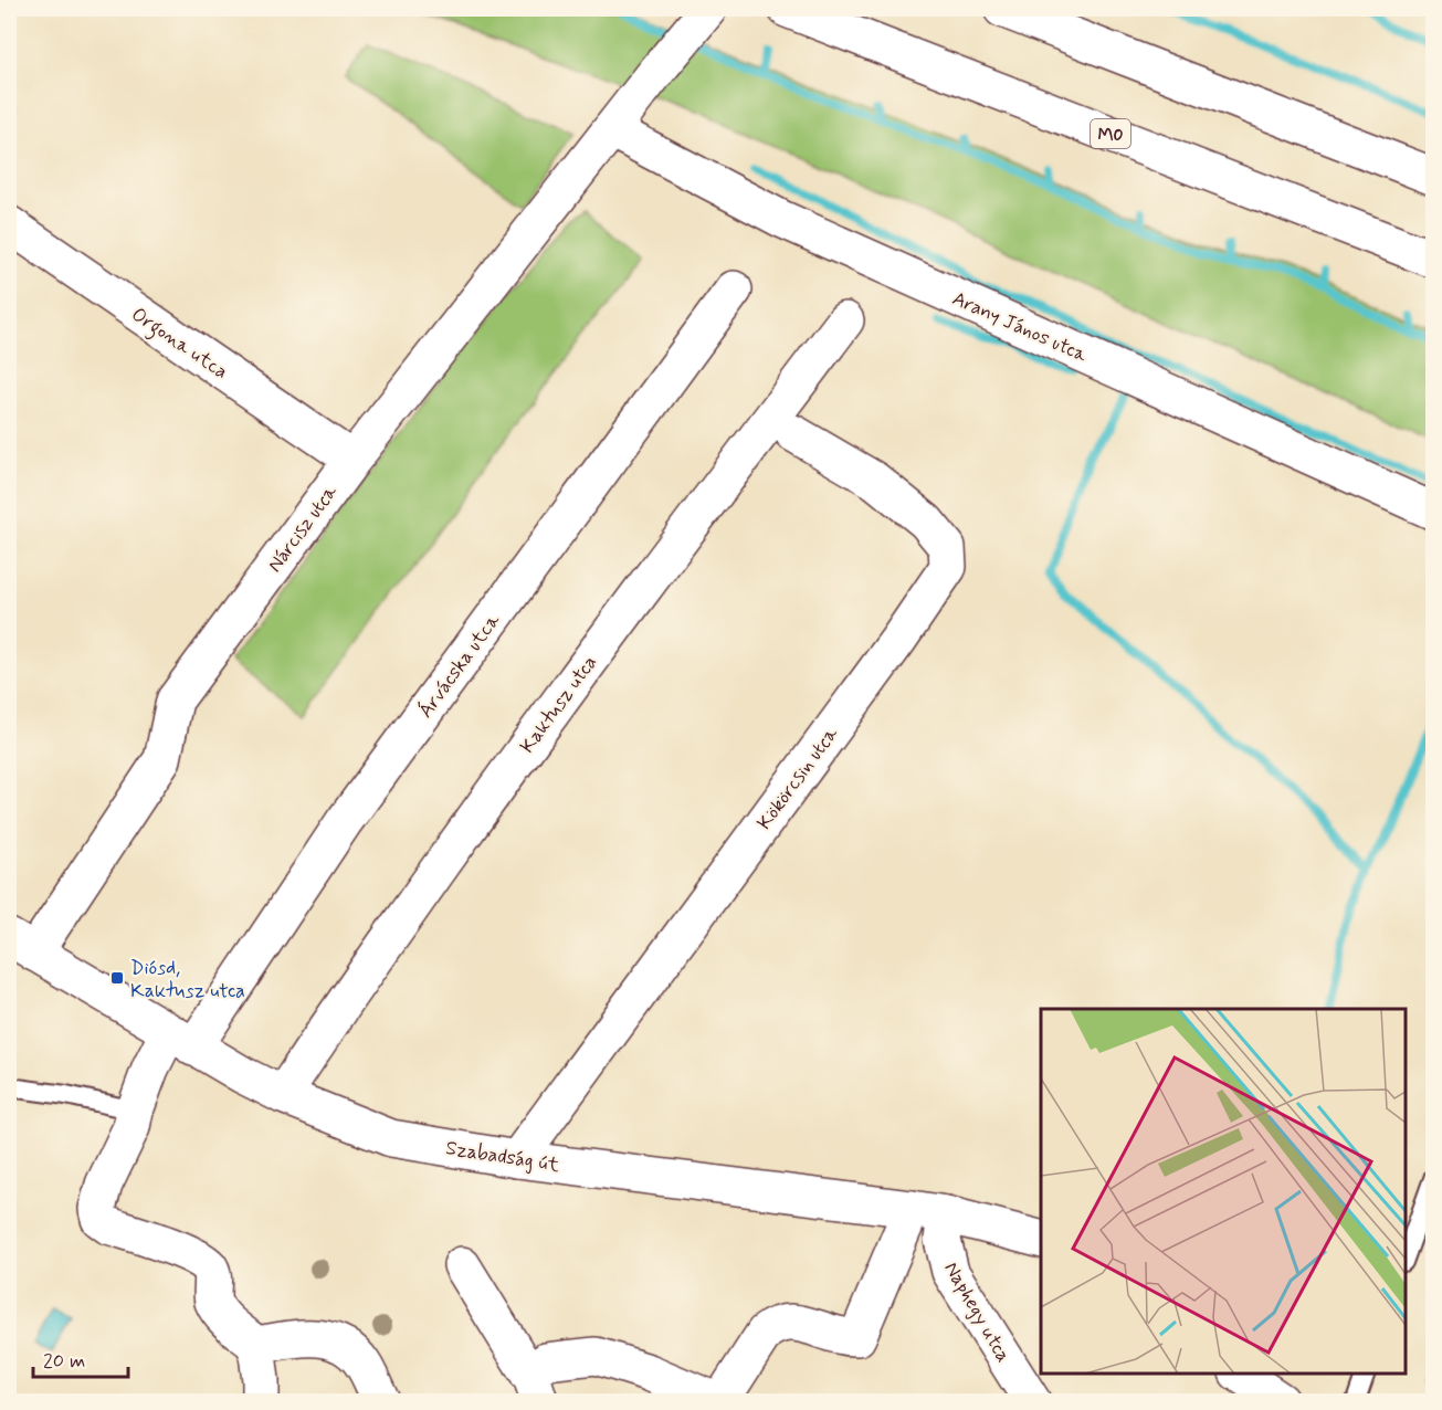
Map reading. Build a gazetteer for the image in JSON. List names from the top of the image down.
{
  "streets": {
    "main road": [
      "M0",
      "Arany János utca",
      "Orgona utca",
      "Nárcisz utca",
      "Árvácska utca",
      "Kaktusz utca",
      "Kökörcsin utca",
      "Szabadság út",
      "Naphegy utca"
    ]
  },
  "crossings": [
    ["Arany János utca", "Nárcisz utca"],
    ["Orgona utca", "Nárcisz utca"],
    ["Nárcisz utca", "Szabadság út"],
    ["Árvácska utca", "Szabadság út"],
    ["Kaktusz utca", "Szabadság út"],
    ["Kökörcsin utca", "Szabadság út"],
    ["Szabadság út", "Naphegy utca"]
  ],
  "places": {
    "transit": ["Diósd, Kaktusz utca"]
  },
  "scale_bar": "20 m"
}
